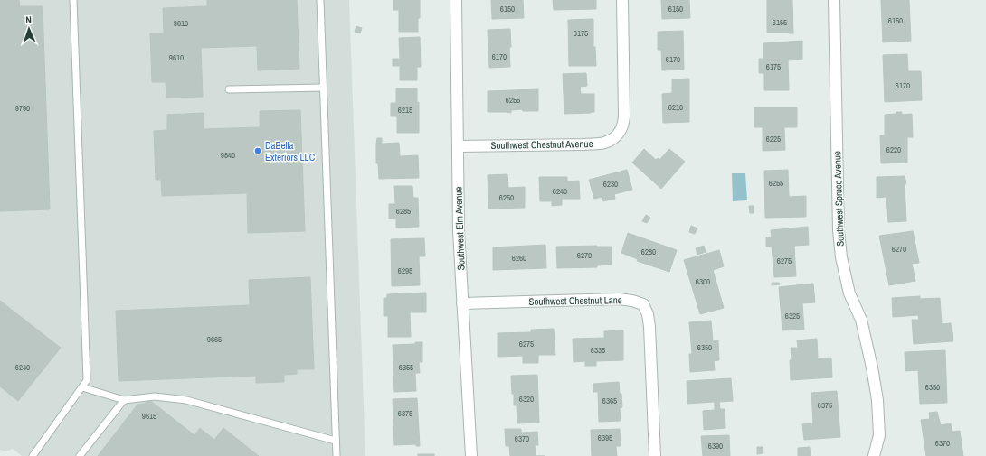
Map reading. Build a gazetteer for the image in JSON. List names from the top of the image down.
{
  "streets": {
    "street": [
      "Southwest Chestnut Avenue",
      "Southwest Spruce Avenue",
      "Southwest Elm Avenue",
      "Southwest Chestnut Lane"
    ]
  },
  "crossings": [
    ["Southwest Chestnut Avenue", "Southwest Elm Avenue"],
    ["Southwest Elm Avenue", "Southwest Chestnut Lane"]
  ],
  "places": ["DaBella Exteriors LLC"],
  "house_numbers": [
    "6150",
    "6150",
    "6150",
    "6155",
    "9610",
    "6175",
    "6170",
    "9610",
    "6170",
    "6175",
    "6170",
    "6255",
    "6210",
    "9790",
    "6215",
    "6225",
    "6220",
    "9840",
    "6255",
    "6230",
    "6240",
    "6250",
    "6285",
    "6270",
    "6280",
    "6270",
    "6260",
    "6275",
    "6295",
    "6300",
    "6325",
    "9665",
    "6275",
    "6350",
    "6335",
    "6240",
    "6355",
    "6350",
    "6320",
    "6365",
    "6375",
    "6375",
    "9615",
    "6395",
    "6370",
    "6370",
    "6390"
  ],
  "north": "top"
}
